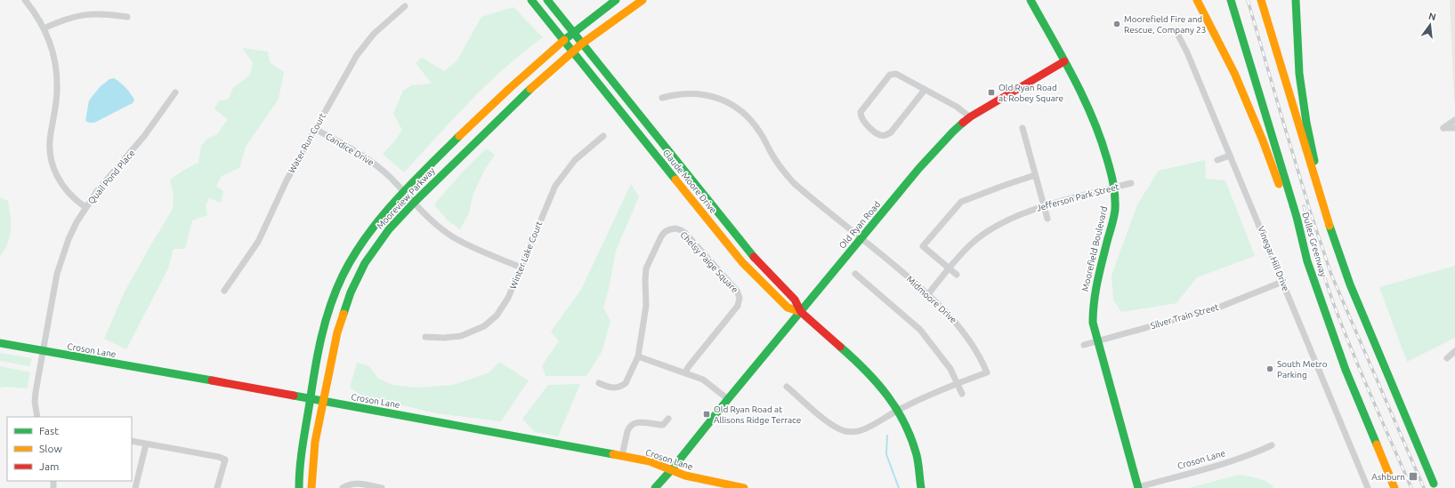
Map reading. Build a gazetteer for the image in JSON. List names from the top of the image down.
{
  "streets": {
    "main road": [
      "Claude Moore Drive",
      "Mooreview Parkway",
      "Old Ryan Road",
      "Dulles Greenway",
      "Moorefield Boulevard",
      "Croson Lane"
    ],
    "street": [
      "Water Run Court",
      "Candice Drive",
      "Quail Pond Place",
      "Jefferson Park Street",
      "Winter Lake Court",
      "Vinegar Hill Drive",
      "Chelsy Paige Square",
      "Midmoore Drive",
      "Silver Train Street"
    ]
  },
  "crossings": [
    ["Water Run Court", "Candice Drive"],
    ["Candice Drive", "Mooreview Parkway"],
    ["Candice Drive", "Winter Lake Court"],
    ["Quail Pond Place", "Croson Lane"],
    ["Claude Moore Drive", "Mooreview Parkway"],
    ["Claude Moore Drive", "Old Ryan Road"],
    ["Jefferson Park Street", "Moorefield Boulevard"],
    ["Jefferson Park Street", "Midmoore Drive"],
    ["Mooreview Parkway", "Croson Lane"],
    ["Old Ryan Road", "Moorefield Boulevard"],
    ["Old Ryan Road", "Midmoore Drive"],
    ["Old Ryan Road", "Croson Lane"],
    ["Moorefield Boulevard", "Silver Train Street"],
    ["Moorefield Boulevard", "Croson Lane"],
    ["Vinegar Hill Drive", "Silver Train Street"]
  ],
  "places": {
    "other": ["Moorefield Fire and Rescue, Company 23", "South Metro Parking"],
    "transit": ["Old Ryan Road at Robey Square", "Old Ryan Road at Allisons Ridge Terrace", "Ashburn"]
  },
  "legend": ["Fast", "Slow", "Jam"],
  "north": "top"
}
